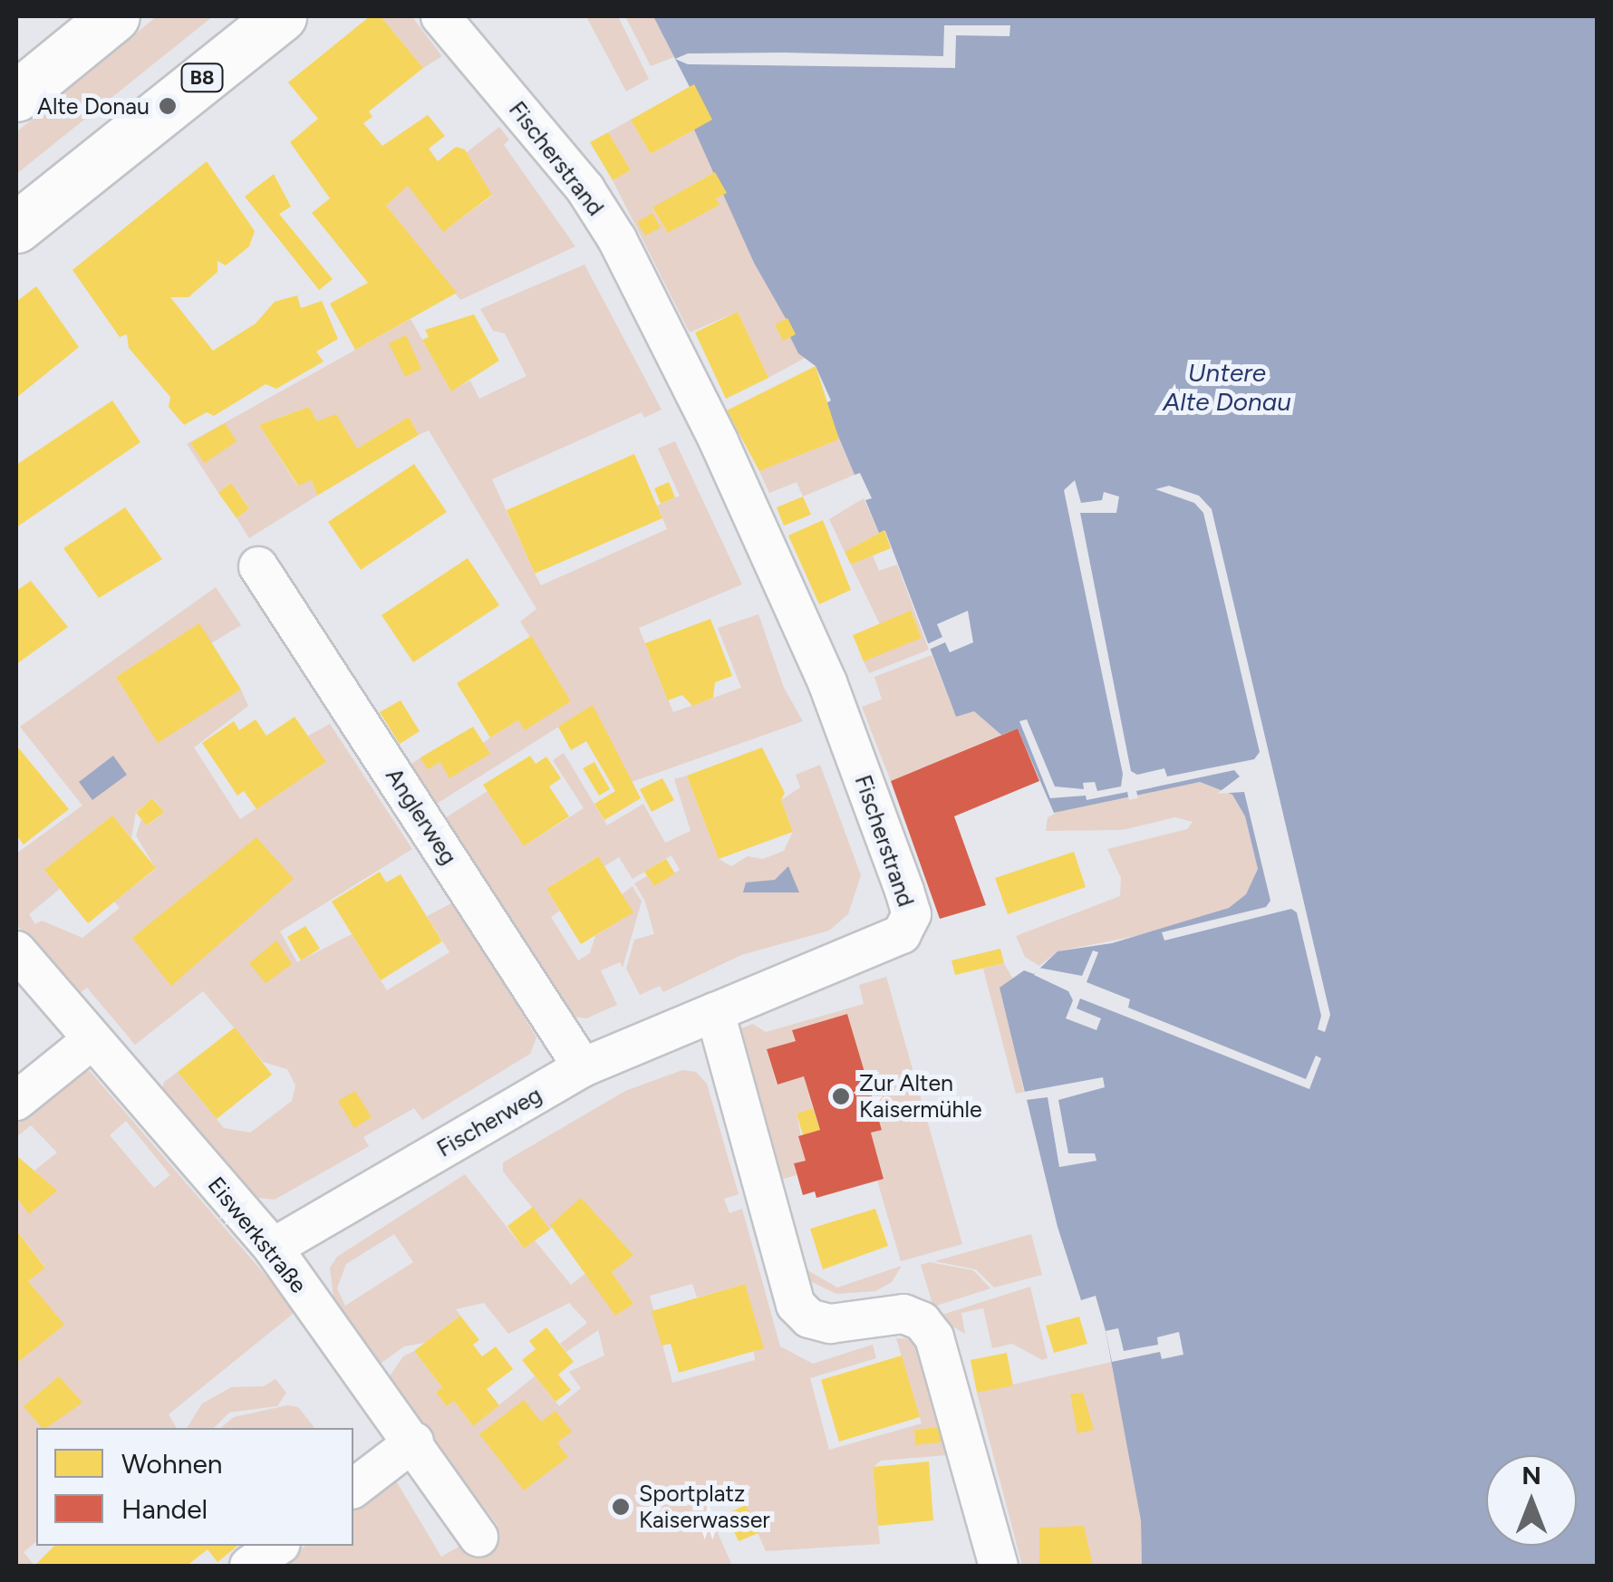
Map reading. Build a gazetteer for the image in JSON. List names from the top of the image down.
{
  "streets": {
    "main road": ["B8"],
    "street": [
      "Fischerstrand",
      "Anglerweg",
      "Fischerweg",
      "Eiswerkstraße"
    ]
  },
  "crossings": [
    ["Fischerstrand", "Fischerweg"],
    ["Anglerweg", "Fischerweg"],
    ["Fischerweg", "Eiswerkstraße"]
  ],
  "water": ["Untere Alte Donau"],
  "places": ["Alte Donau", "Zur Alten Kaisermühle", "Sportplatz Kaiserwasser"],
  "legend": ["Wohnen", "Handel"],
  "north": "top"
}
